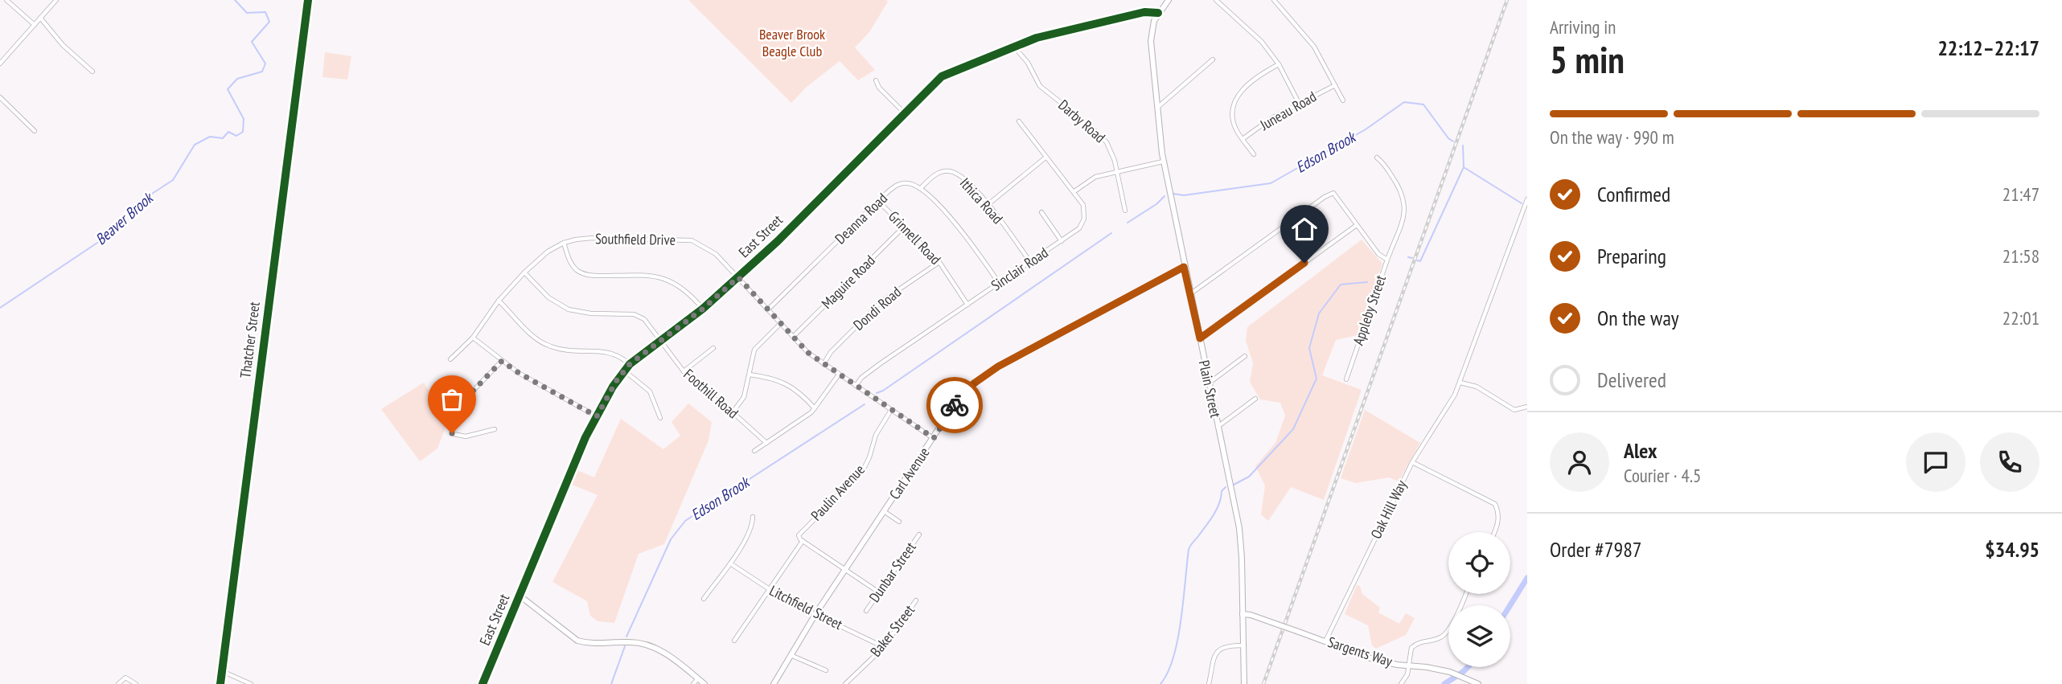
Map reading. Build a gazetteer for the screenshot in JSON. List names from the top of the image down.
{
  "streets": {
    "street": [
      "Juneau Road",
      "Darby Road",
      "Ithica Road",
      "Deanna Road",
      "East Street",
      "Grinnell Road",
      "Southfield Drive",
      "Sinclair Road",
      "Maguire Road",
      "Dondi Road",
      "Appleby Street",
      "Thatcher Street",
      "Plain Street",
      "Foothill Road",
      "Carl Avenue",
      "Paulin Avenue",
      "Oak Hill Way",
      "Dunbar Street",
      "Litchfield Street",
      "Baker Street",
      "Sargents Way"
    ]
  },
  "crossings": [
    ["Darby Road", "East Street"],
    ["Ithica Road", "Deanna Road"],
    ["Ithica Road", "Sinclair Road"],
    ["Deanna Road", "Grinnell Road"],
    ["Deanna Road", "Southfield Drive"],
    ["East Street", "Southfield Drive"],
    ["East Street", "Plain Street"],
    ["East Street", "Foothill Road"],
    ["Grinnell Road", "Sinclair Road"],
    ["Grinnell Road", "Maguire Road"],
    ["Grinnell Road", "Dondi Road"],
    ["Southfield Drive", "Sinclair Road"],
    ["Southfield Drive", "Maguire Road"],
    ["Southfield Drive", "Dondi Road"],
    ["Southfield Drive", "Foothill Road"],
    ["Southfield Drive", "Carl Avenue"],
    ["Southfield Drive", "Paulin Avenue"],
    ["Appleby Street", "Plain Street"],
    ["Plain Street", "Carl Avenue"],
    ["Plain Street", "Sargents Way"],
    ["Carl Avenue", "Dunbar Street"],
    ["Carl Avenue", "Litchfield Street"],
    ["Oak Hill Way", "Sargents Way"],
    ["Litchfield Street", "Baker Street"]
  ],
  "water": ["Edson Brook", "Beaver Brook"],
  "parks": ["Beaver Brook Beagle Club"],
  "page": {
    "heading": ["5 min", "Arriving in", "22:12–22:17"],
    "panel": [
      "Alex",
      "Courier · 4.5",
      "Order #7987",
      "$34.95"
    ],
    "bar": "On the way · 990 m",
    "list": [
      ["Confirmed", "21:47"],
      ["Preparing", "21:58"],
      ["On the way", "22:01"],
      "Delivered"
    ]
  }
}
